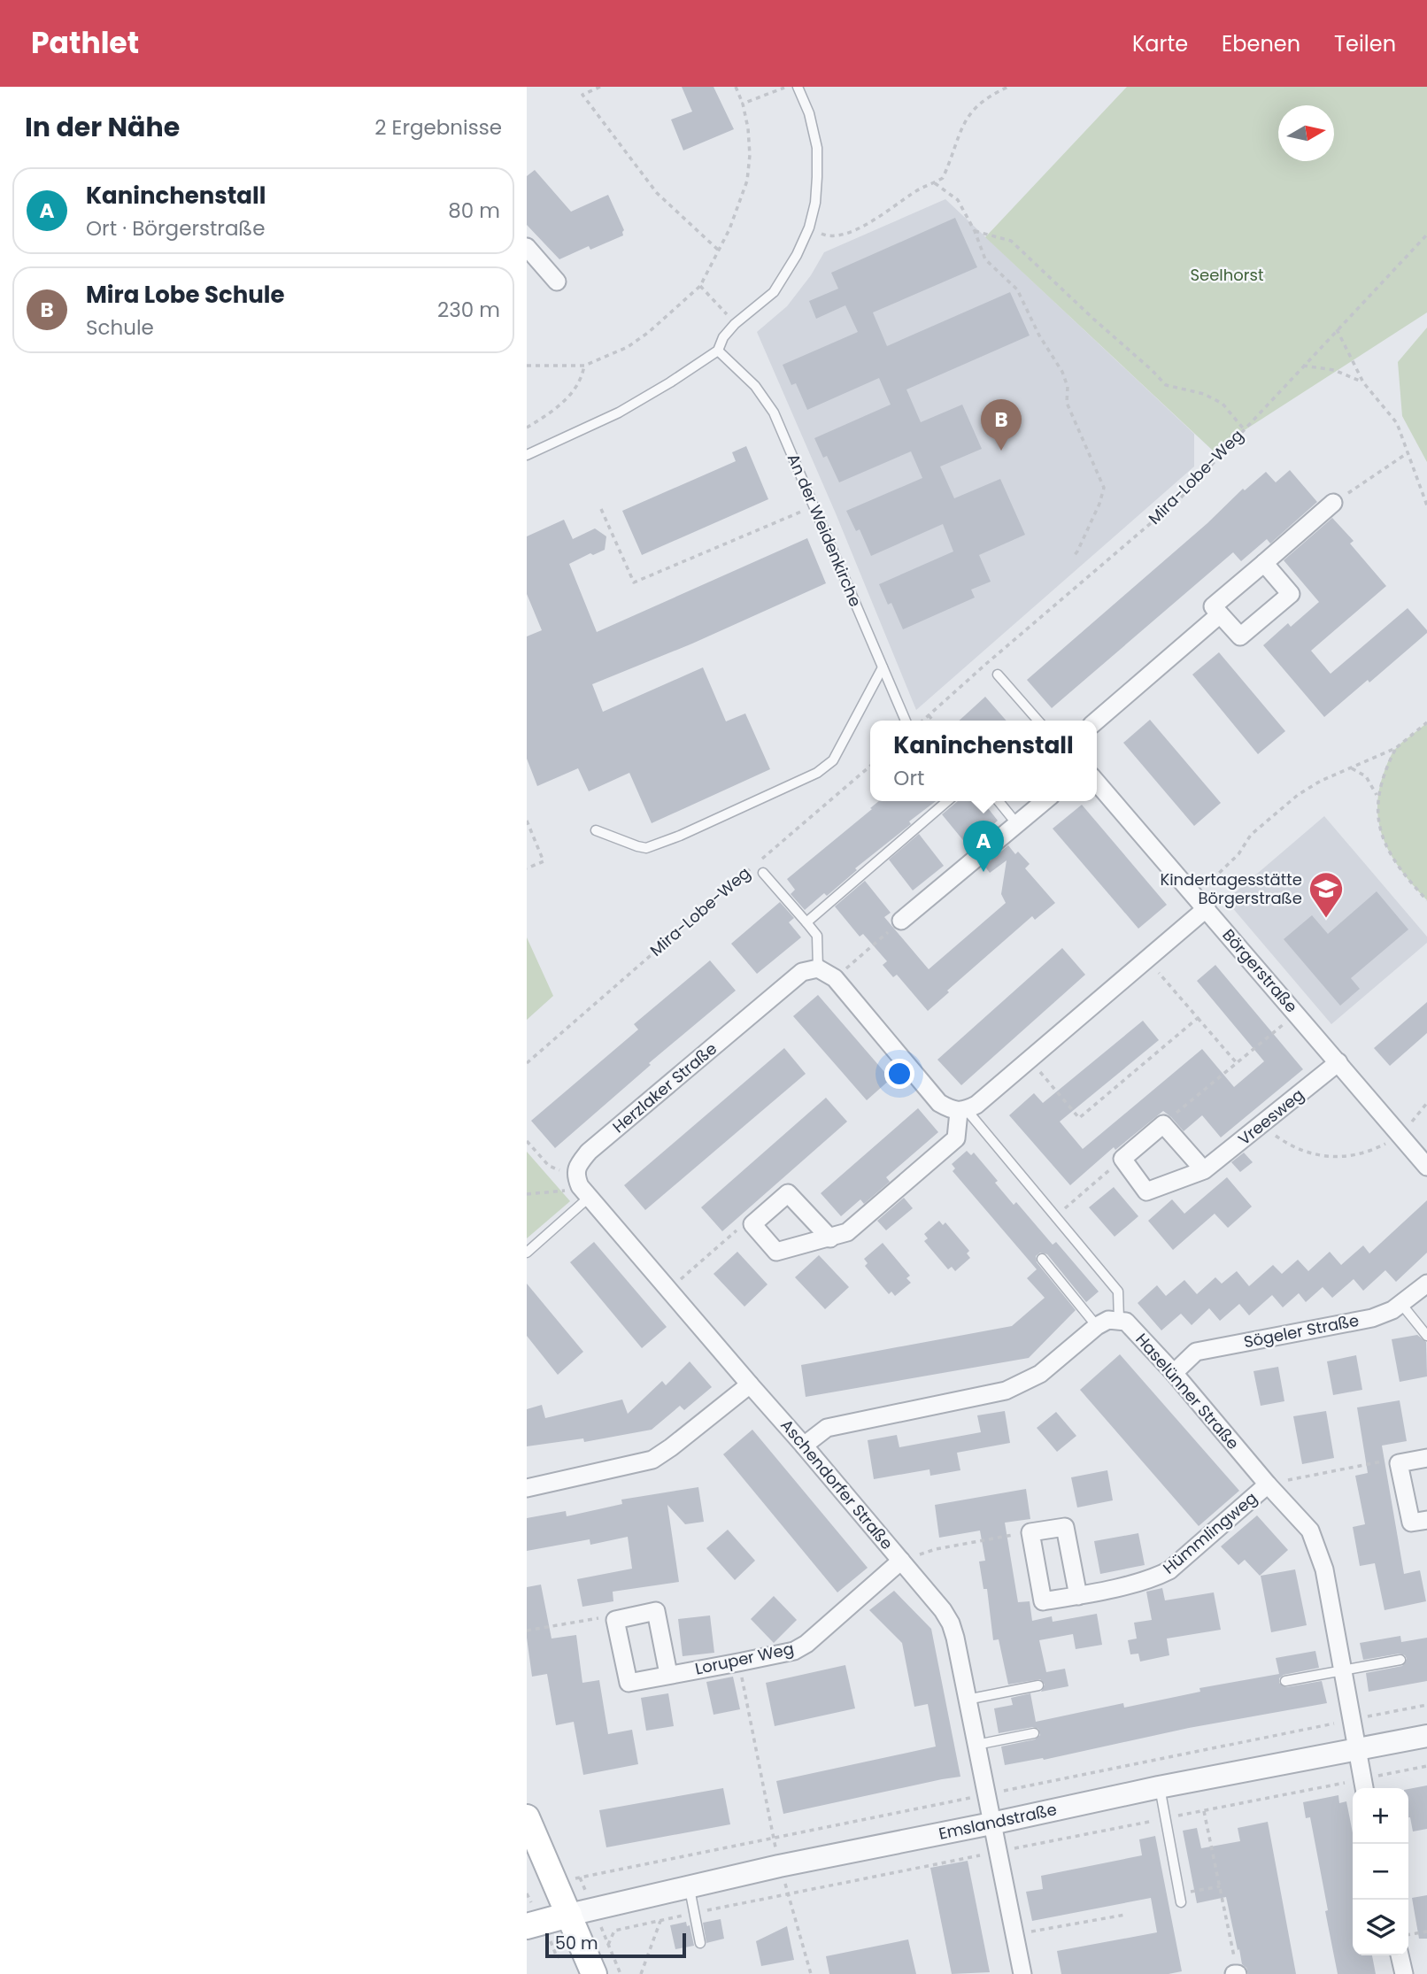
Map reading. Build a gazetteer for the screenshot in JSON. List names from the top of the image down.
{
  "streets": {
    "street": [
      "Börgerstraße",
      "Herzlaker Straße",
      "Vreesweg",
      "Sögeler Straße",
      "Haselünner Straße",
      "Aschendorfer Straße",
      "Hümmlingweg",
      "Loruper Weg",
      "Emslandstraße"
    ],
    "lane": ["An der Weidenkirche"],
    "path": ["Mira-Lobe-Weg"]
  },
  "crossings": [
    ["Börgerstraße", "Vreesweg"],
    ["Sögeler Straße", "Haselünner Straße"],
    ["Haselünner Straße", "Hümmlingweg"],
    ["Haselünner Straße", "Emslandstraße"],
    ["Aschendorfer Straße", "Loruper Weg"],
    ["Aschendorfer Straße", "Emslandstraße"]
  ],
  "parks": ["Seelhorst"],
  "places": {
    "school or university": ["Kindertagesstätte Börgerstraße"]
  },
  "scale_bar": "50 m",
  "north": "right",
  "page": {
    "header": "Pathlet",
    "nav": ["Karte", "Ebenen", "Teilen"],
    "heading": ["In der Nähe", "2 Ergebnisse"],
    "list": [
      {
        "mark": "A",
        "name": "Kaninchenstall",
        "note": "Ort · Börgerstraße",
        "value": "80 m"
      },
      {
        "mark": "B",
        "name": "Mira Lobe Schule",
        "note": "Schule",
        "value": "230 m"
      }
    ],
    "pins": ["B", "A"],
    "popup": ["Kaninchenstall", "Ort"],
    "map_buttons": ["+", "−"],
    "scale": "50 m"
  }
}
